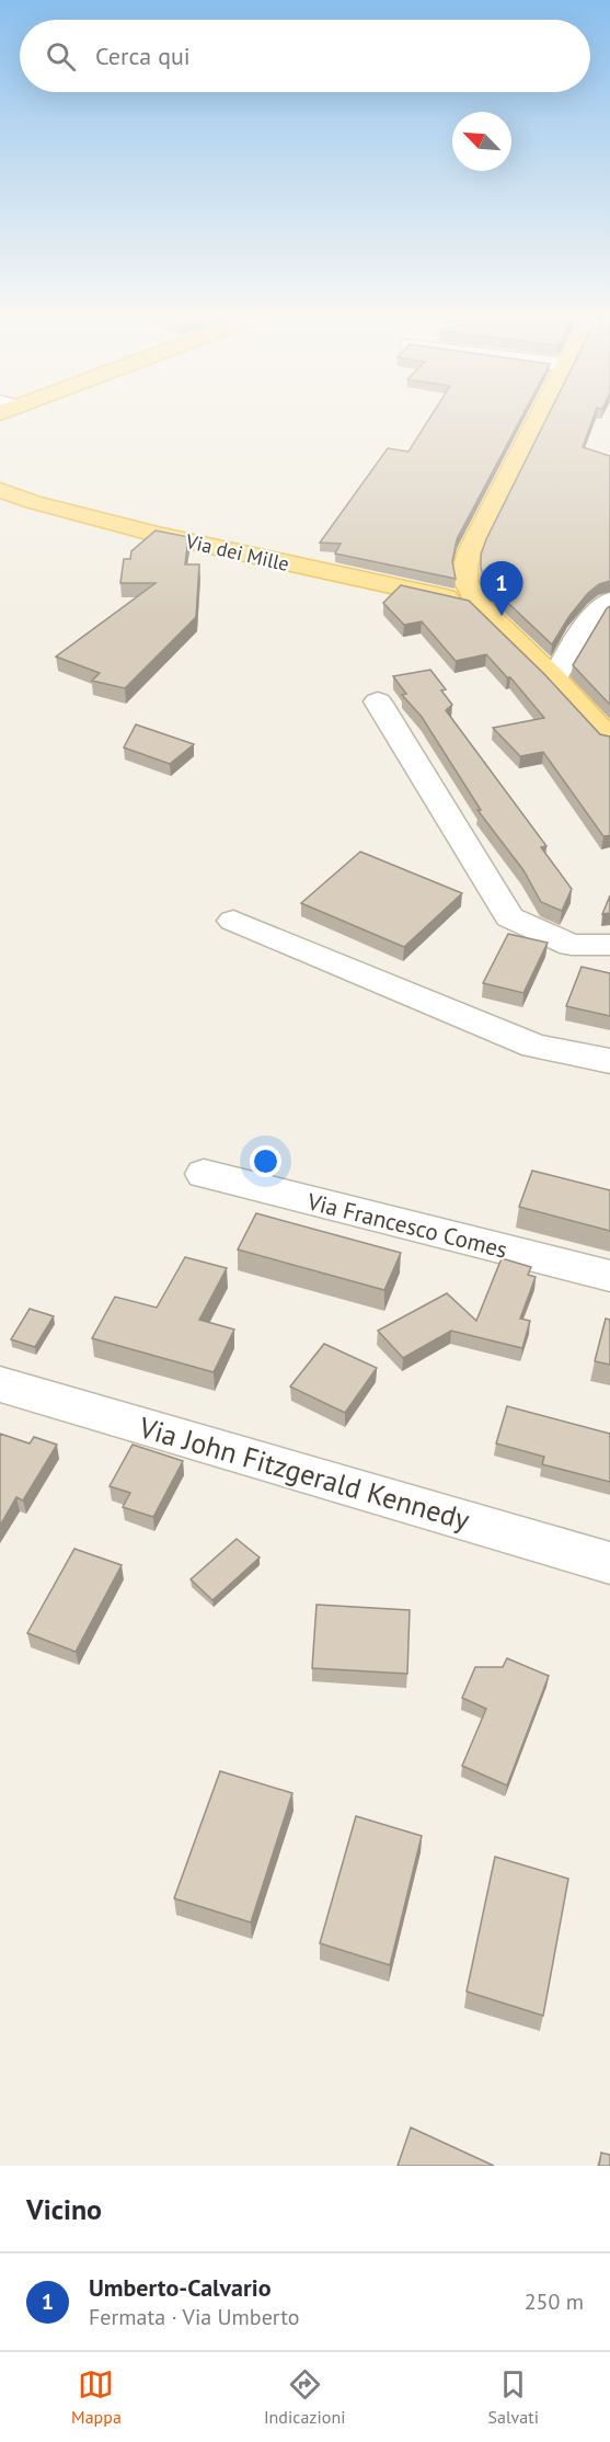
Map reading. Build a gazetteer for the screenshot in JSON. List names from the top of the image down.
{
  "streets": {
    "main road": ["Via dei Mille"],
    "street": ["Via Francesco Comes", "Via John Fitzgerald Kennedy"]
  },
  "north": "top left",
  "page": {
    "search": "Cerca qui",
    "pins": "1",
    "heading": "Vicino",
    "list": [
      {
        "mark": "1",
        "name": "Umberto-Calvario",
        "note": "Fermata · Via Umberto",
        "value": "250 m"
      }
    ],
    "nav": ["Mappa", "Indicazioni", "Salvati"]
  }
}
